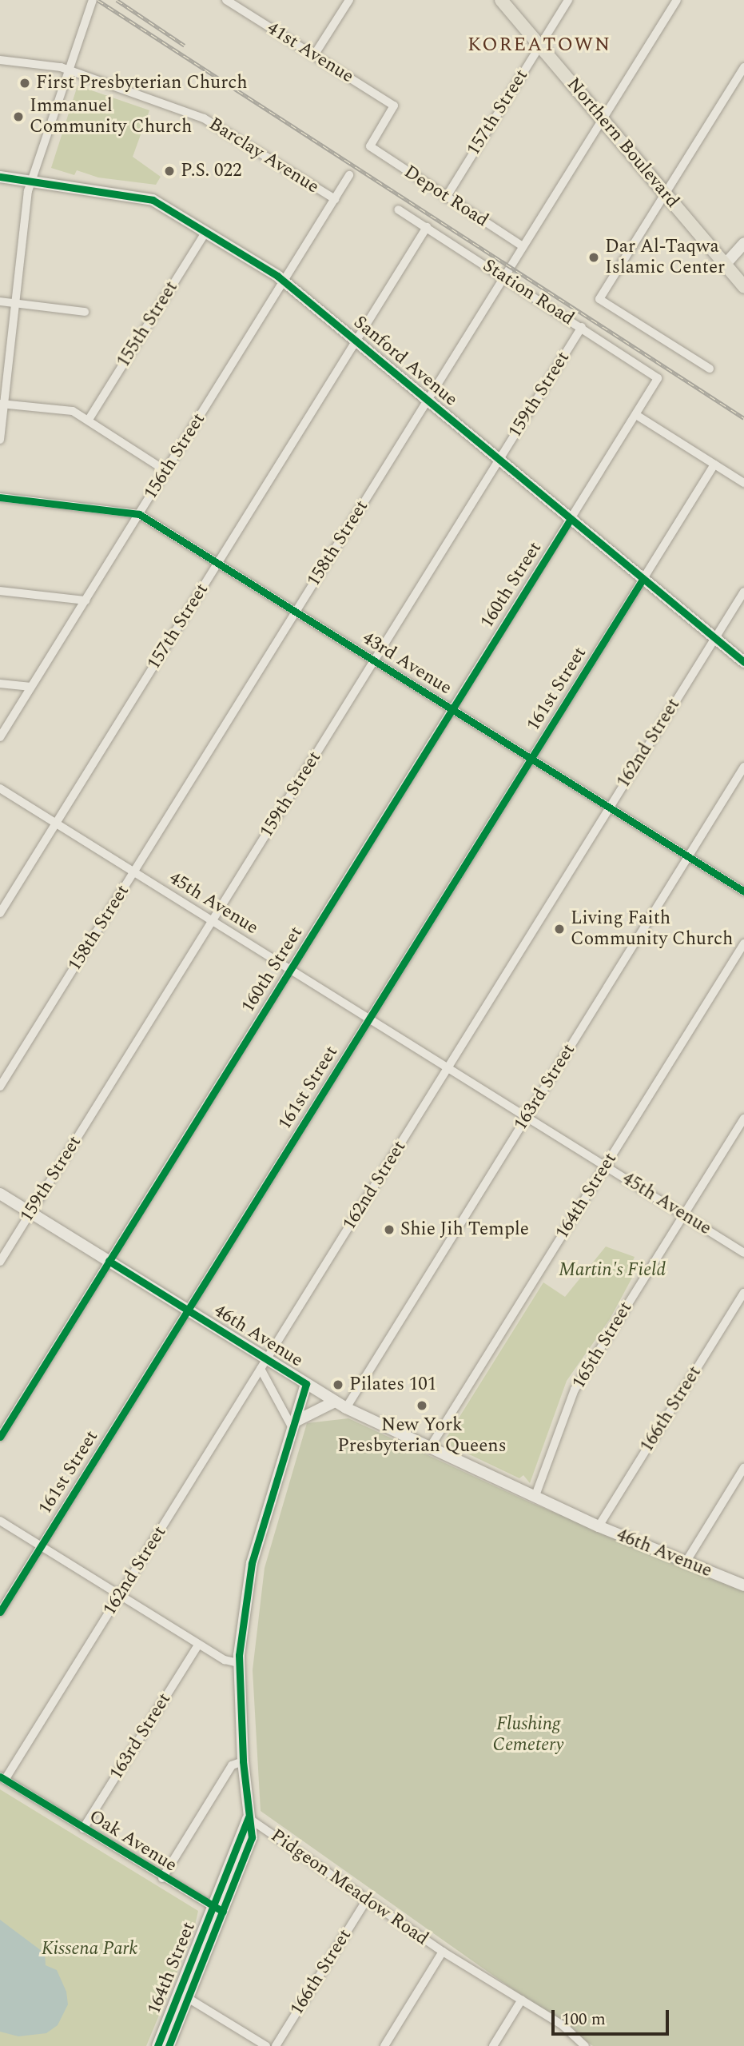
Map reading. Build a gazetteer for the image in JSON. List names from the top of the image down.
{
  "streets": {
    "main road": ["Northern Boulevard"],
    "street": [
      "41st Avenue",
      "157th Street",
      "Barclay Avenue",
      "Depot Road",
      "Station Road",
      "155th Street",
      "Sanford Avenue",
      "159th Street",
      "156th Street",
      "158th Street",
      "160th Street",
      "43rd Avenue",
      "161st Street",
      "162nd Street",
      "45th Avenue",
      "163rd Street",
      "164th Street",
      "46th Avenue",
      "165th Street",
      "166th Street",
      "Oak Avenue",
      "Pidgeon Meadow Road"
    ]
  },
  "crossings": [
    ["41st Avenue", "Depot Road"],
    ["157th Street", "Northern Boulevard"],
    ["157th Street", "Depot Road"],
    ["157th Street", "Station Road"],
    ["157th Street", "Sanford Avenue"],
    ["157th Street", "43rd Avenue"],
    ["157th Street", "45th Avenue"],
    ["Northern Boulevard", "158th Street"],
    ["Barclay Avenue", "156th Street"],
    ["Depot Road", "158th Street"],
    ["Station Road", "159th Street"],
    ["Station Road", "158th Street"],
    ["Station Road", "160th Street"],
    ["155th Street", "Sanford Avenue"],
    ["Sanford Avenue", "159th Street"],
    ["Sanford Avenue", "156th Street"],
    ["Sanford Avenue", "158th Street"],
    ["Sanford Avenue", "160th Street"],
    ["Sanford Avenue", "161st Street"],
    ["Sanford Avenue", "162nd Street"],
    ["159th Street", "43rd Avenue"],
    ["159th Street", "45th Avenue"],
    ["159th Street", "46th Avenue"],
    ["156th Street", "43rd Avenue"],
    ["158th Street", "43rd Avenue"],
    ["158th Street", "45th Avenue"],
    ["160th Street", "43rd Avenue"],
    ["160th Street", "45th Avenue"],
    ["160th Street", "46th Avenue"],
    ["43rd Avenue", "161st Street"],
    ["43rd Avenue", "162nd Street"],
    ["43rd Avenue", "163rd Street"],
    ["161st Street", "45th Avenue"],
    ["161st Street", "46th Avenue"],
    ["162nd Street", "45th Avenue"],
    ["162nd Street", "46th Avenue"],
    ["162nd Street", "Oak Avenue"],
    ["45th Avenue", "163rd Street"],
    ["45th Avenue", "164th Street"],
    ["45th Avenue", "165th Street"],
    ["163rd Street", "46th Avenue"],
    ["163rd Street", "Oak Avenue"],
    ["164th Street", "46th Avenue"],
    ["164th Street", "Oak Avenue"],
    ["164th Street", "Pidgeon Meadow Road"],
    ["46th Avenue", "165th Street"],
    ["46th Avenue", "166th Street"],
    ["166th Street", "Pidgeon Meadow Road"]
  ],
  "districts": ["KOREATOWN"],
  "parks": ["Martin's Field", "Flushing Cemetery", "Kissena Park"],
  "places": [
    "First Presbyterian Church",
    "Immanuel Community Church",
    "P.S. 022",
    "Dar Al-Taqwa Islamic Center",
    "Living Faith Community Church",
    "Shie Jih Temple",
    "Pilates 101",
    "New York Presbyterian Queens"
  ],
  "scale_bar": "100 m"
}
